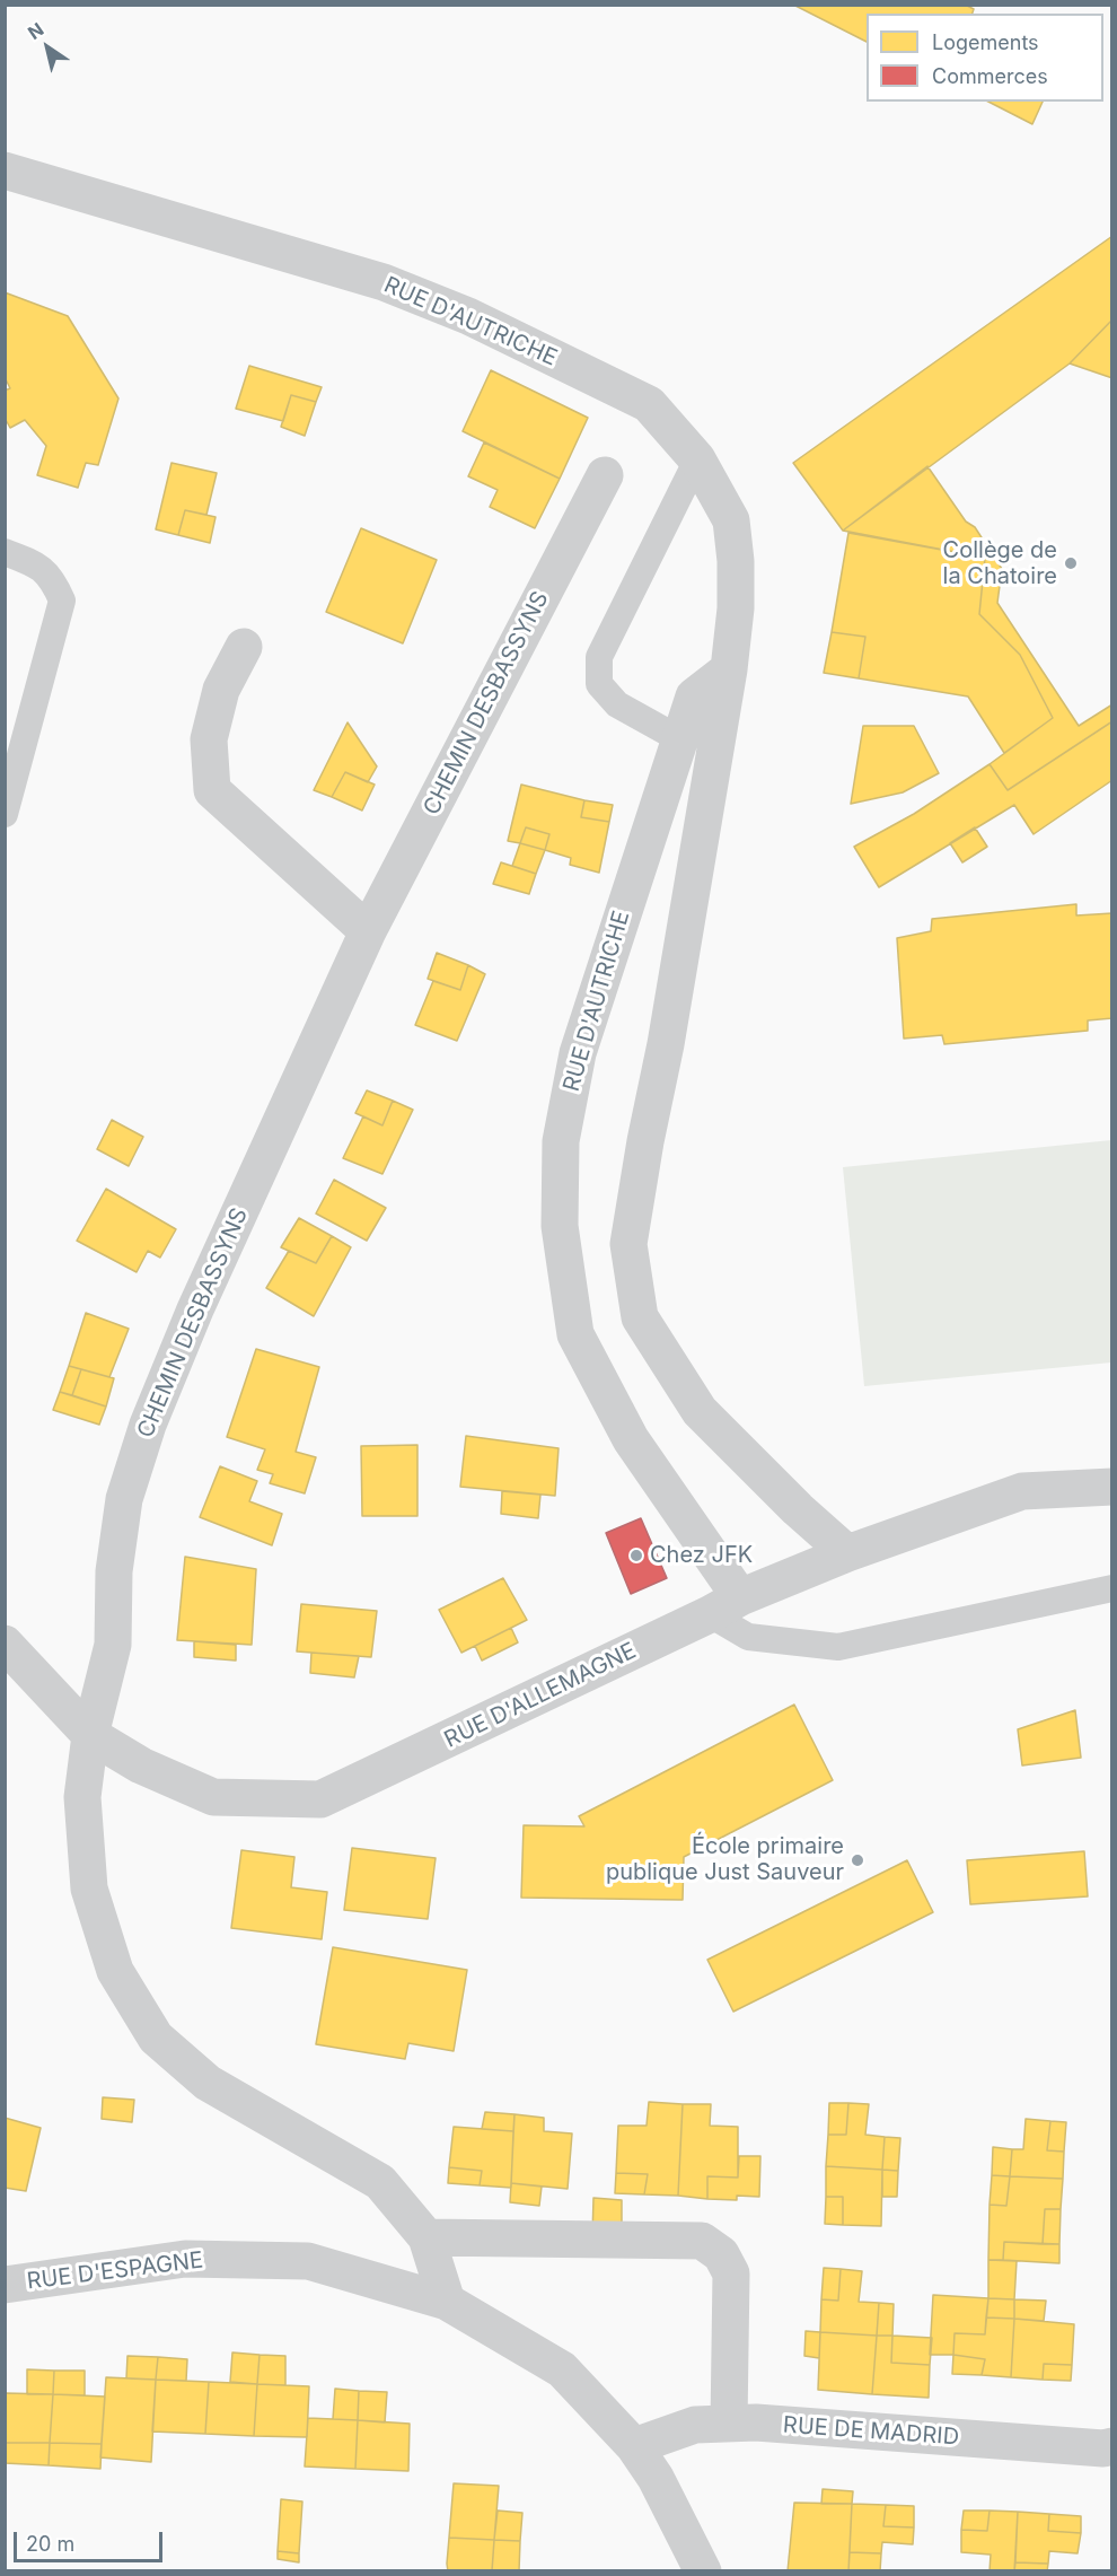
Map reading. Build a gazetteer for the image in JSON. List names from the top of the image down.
{
  "streets": {
    "street": [
      "RUE D'AUTRICHE",
      "CHEMIN DESBASSYNS",
      "RUE D'ALLEMAGNE",
      "RUE D'ESPAGNE",
      "RUE DE MADRID"
    ]
  },
  "crossings": [
    ["RUE D'AUTRICHE", "RUE D'ALLEMAGNE"],
    ["CHEMIN DESBASSYNS", "RUE D'ALLEMAGNE"],
    ["RUE D'ESPAGNE", "RUE DE MADRID"]
  ],
  "places": ["Collège de la Chatoire", "Chez JFK", "École primaire publique Just Sauveur"],
  "legend": ["Logements", "Commerces"],
  "scale_bar": "20 m",
  "north": "top left"
}
